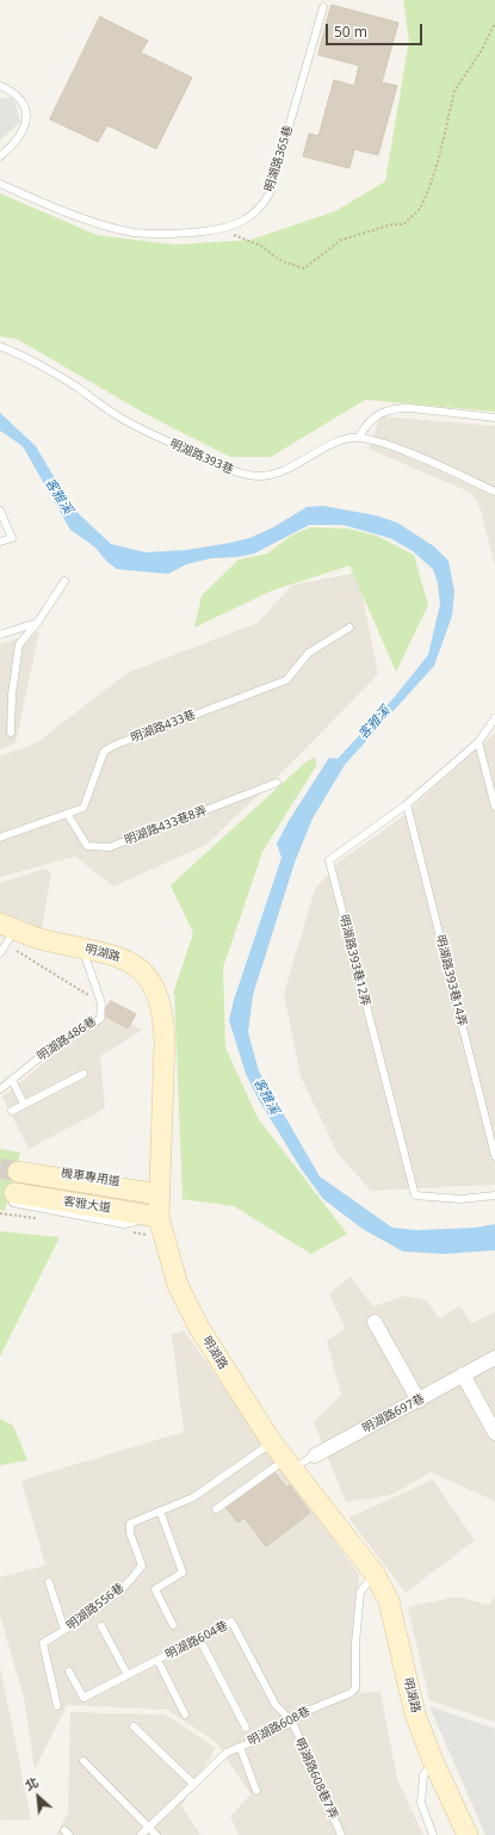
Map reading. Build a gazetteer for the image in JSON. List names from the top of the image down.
{
  "streets": {
    "main road": ["明湖路", "客雅大道"],
    "street": ["明湖路697巷"],
    "lane": [
      "明湖路365巷",
      "明湖路393巷",
      "明湖路433巷",
      "明湖路433巷8弄",
      "明湖路393巷12弄",
      "明湖路393巷14弄",
      "明湖路486巷",
      "明湖路556巷",
      "明湖路604巷",
      "明湖路608巷",
      "明湖路608巷7弄"
    ]
  },
  "crossings": [
    ["明湖路433巷", "明湖路433巷8弄"],
    ["明湖路", "明湖路486巷"],
    ["明湖路", "客雅大道"],
    ["明湖路", "明湖路697巷"],
    ["明湖路", "明湖路556巷"],
    ["明湖路", "明湖路608巷"],
    ["明湖路393巷12弄", "明湖路393巷14弄"],
    ["明湖路604巷", "明湖路608巷"],
    ["明湖路604巷", "明湖路608巷7弄"],
    ["明湖路608巷", "明湖路608巷7弄"]
  ],
  "water": ["客雅溪"],
  "scale_bar": "50 m",
  "north": "top left"
}
